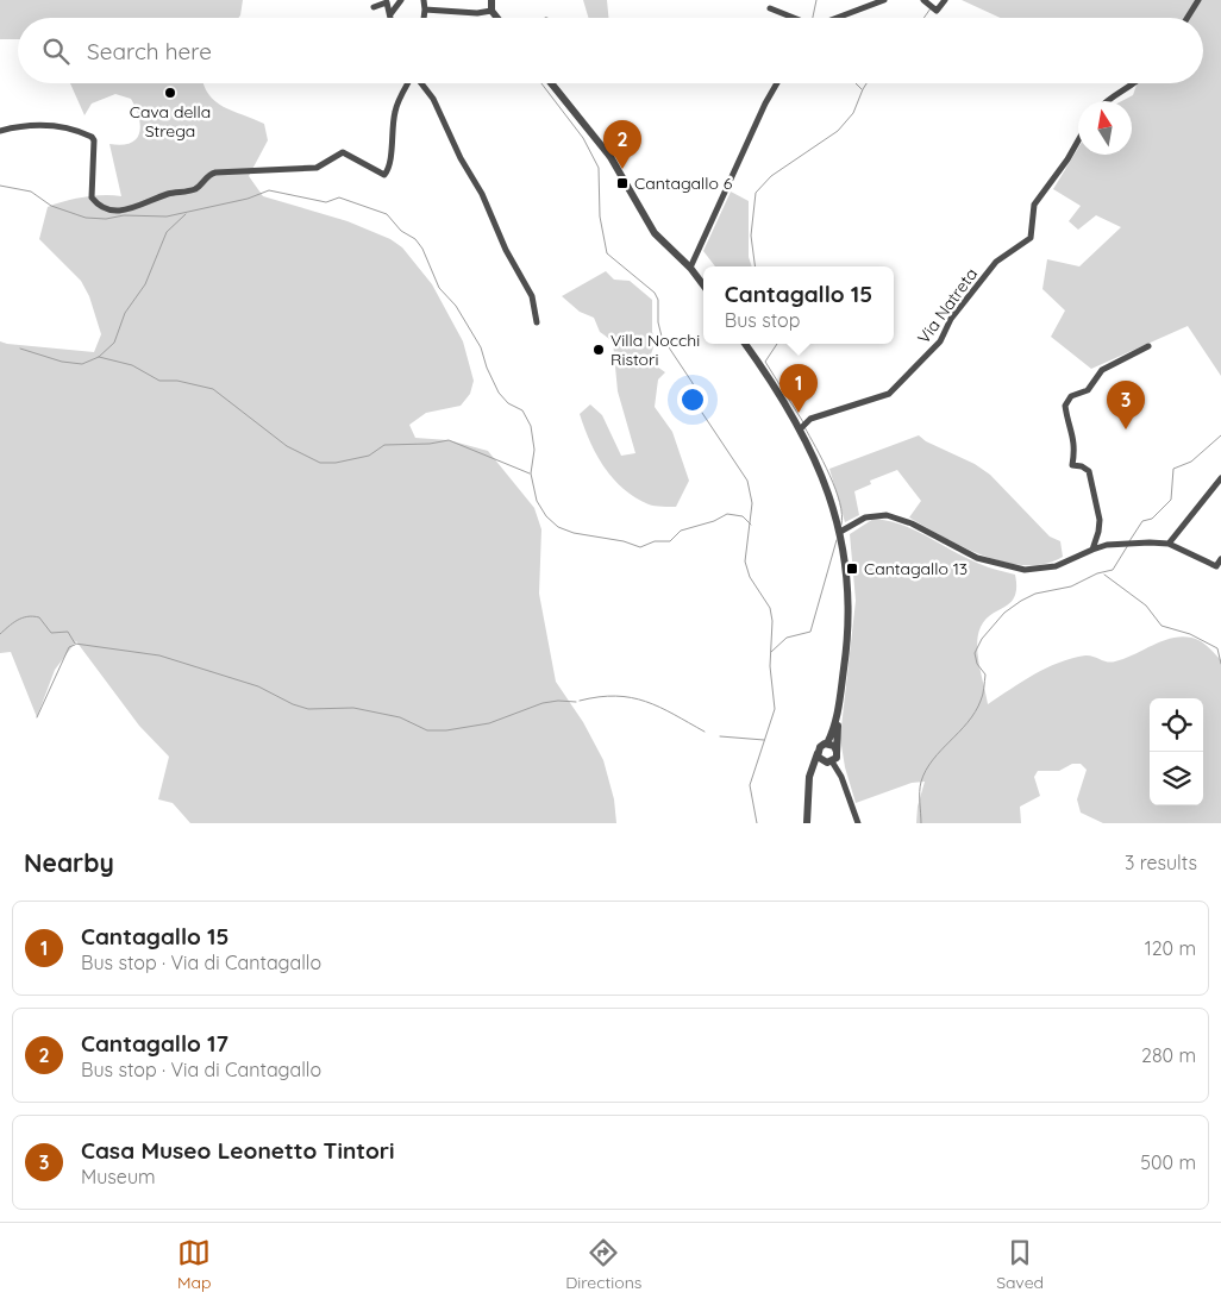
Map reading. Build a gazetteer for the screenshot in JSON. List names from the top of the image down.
{
  "streets": {
    "street": ["Via Natreta"]
  },
  "places": {
    "other": ["Cava della Strega", "Villa Nocchi Ristori"],
    "transit": ["Cantagallo 6", "Cantagallo 13"]
  },
  "north": "top",
  "page": {
    "search": "Search here",
    "pins": ["2", "1", "3"],
    "popup": ["Cantagallo 15", "Bus stop"],
    "heading": ["Nearby", "3 results"],
    "list": [
      {
        "mark": "1",
        "name": "Cantagallo 15",
        "note": "Bus stop · Via di Cantagallo",
        "value": "120 m"
      },
      {
        "mark": "2",
        "name": "Cantagallo 17",
        "note": "Bus stop · Via di Cantagallo",
        "value": "280 m"
      },
      {
        "mark": "3",
        "name": "Casa Museo Leonetto Tintori",
        "note": "Museum",
        "value": "500 m"
      }
    ],
    "nav": ["Map", "Directions", "Saved"]
  }
}
